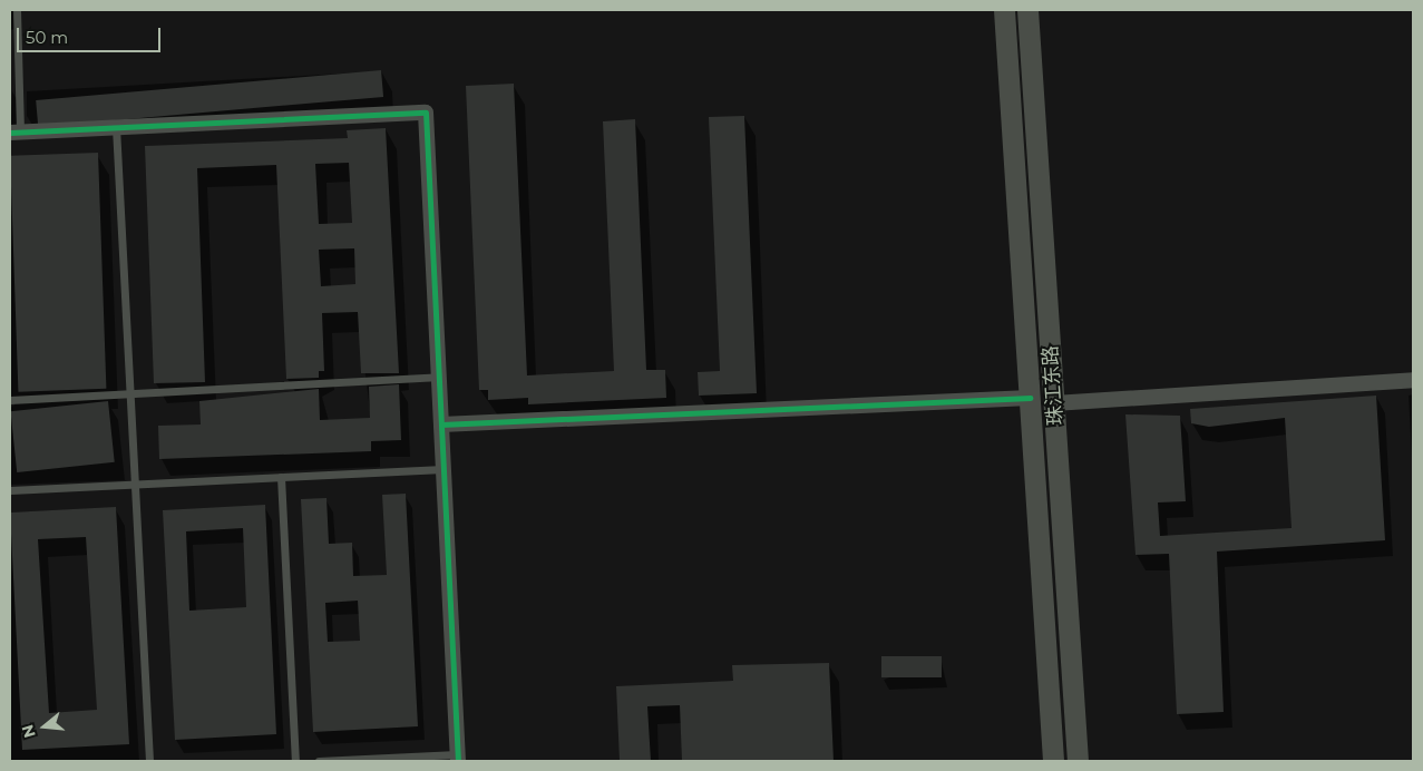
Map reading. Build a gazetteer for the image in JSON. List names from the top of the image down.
{
  "streets": {
    "main road": ["珠江东路"]
  },
  "scale_bar": "50 m",
  "north": "left"
}
